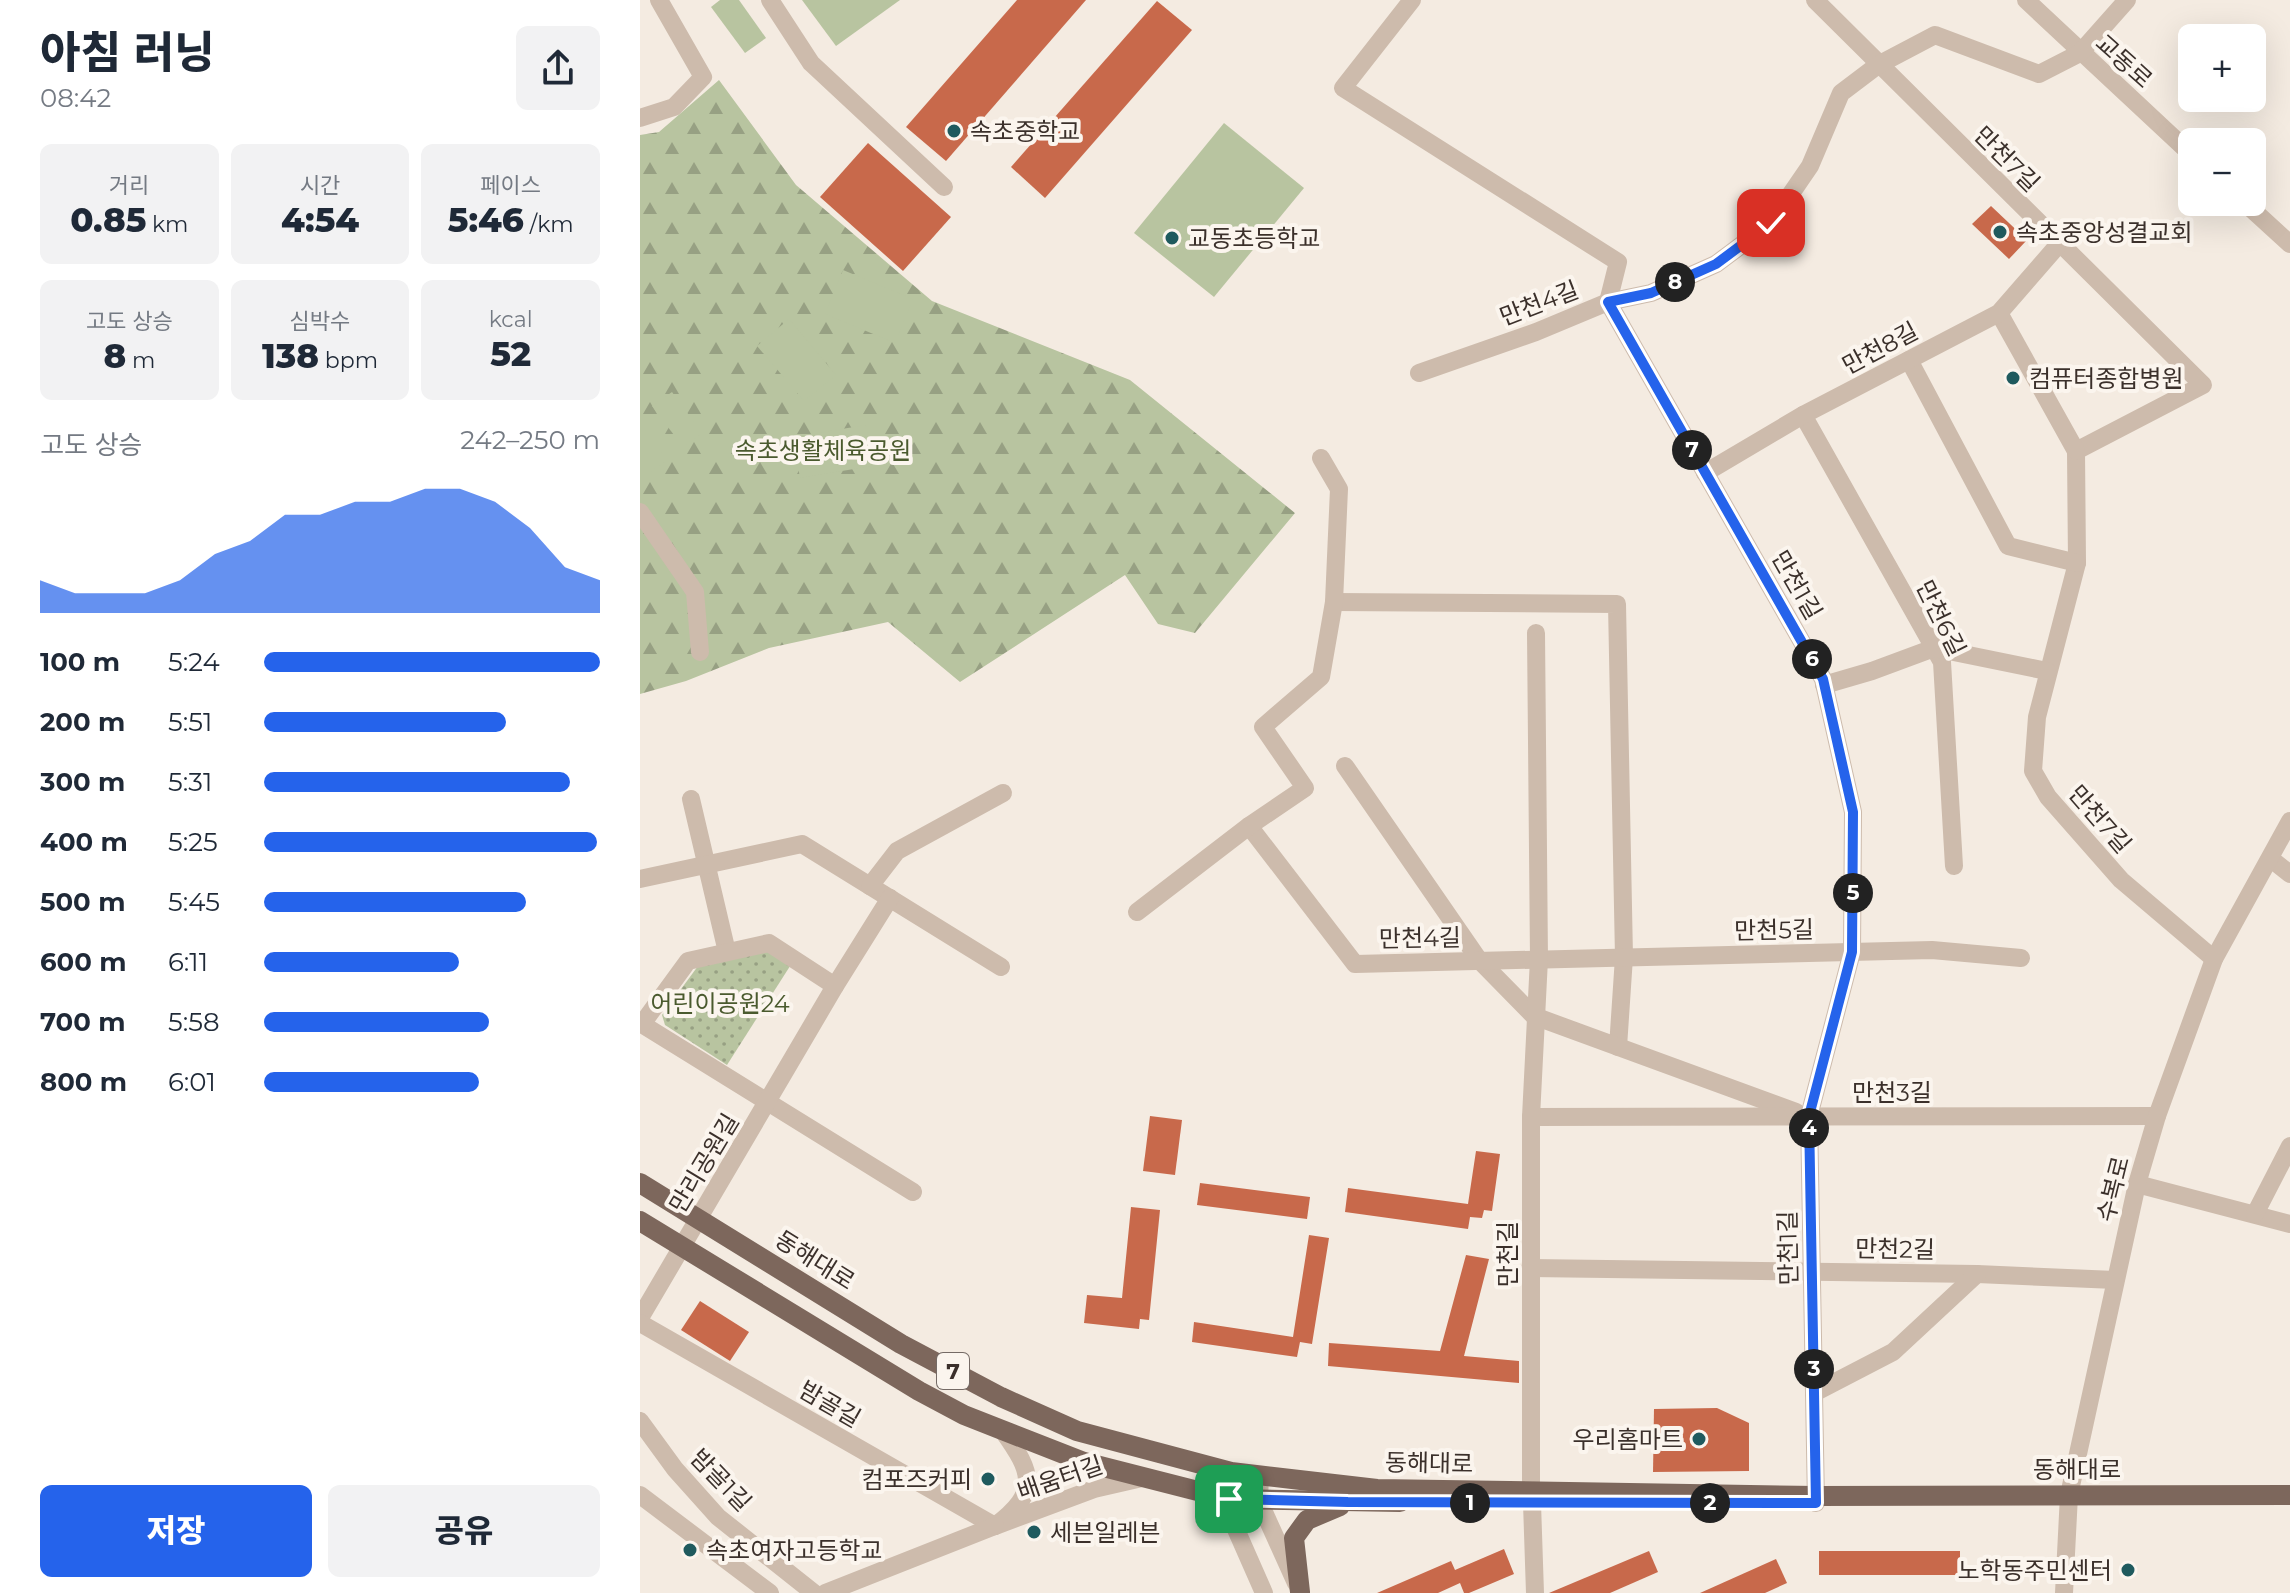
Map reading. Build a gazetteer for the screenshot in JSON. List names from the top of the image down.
{
  "streets": {
    "main road": ["동해대로", "7"],
    "street": [
      "교동로",
      "만천7길",
      "만천4길",
      "만천8길",
      "만천1길",
      "만천6길",
      "만천5길",
      "만천3길",
      "만리공원길",
      "수복로",
      "만천2길",
      "만천길",
      "밤골길",
      "배움터길",
      "밤골1길"
    ]
  },
  "crossings": [
    ["교동로", "만천4길"],
    ["만천7길", "만천4길"],
    ["만천7길", "만천8길"],
    ["만천7길", "수복로"],
    ["만천4길", "만천1길"],
    ["만천4길", "만천5길"],
    ["만천4길", "만천길"],
    ["만천8길", "만천1길"],
    ["만천8길", "만천6길"],
    ["만천1길", "만천5길"],
    ["만천1길", "만천3길"],
    ["만천1길", "만천2길"],
    ["만천1길", "동해대로"],
    ["만천5길", "만천길"],
    ["만천3길", "수복로"],
    ["만천3길", "만천길"],
    ["만리공원길", "동해대로"],
    ["만리공원길", "밤골길"],
    ["수복로", "만천2길"],
    ["수복로", "동해대로"],
    ["만천2길", "만천길"],
    ["만천길", "동해대로"],
    ["동해대로", "배움터길"],
    ["밤골길", "배움터길"]
  ],
  "parks": ["속초생활체육공원", "어린이공원24"],
  "places": [
    "속초중학교",
    "속초중앙성결교회",
    "교동초등학교",
    "컴퓨터종합병원",
    "우리홈마트",
    "컴포즈커피",
    "세븐일레븐",
    "속초여자고등학교",
    "노학동주민센터"
  ],
  "page": {
    "heading": ["아침 러닝", "08:42"],
    "map_buttons": ["+", "−"],
    "stats": [
      ["거리", "0.85 km"],
      ["시간", "4:54"],
      ["페이스", "5:46 /km"],
      ["고도 상승", "8 m"],
      ["심박수", "138 bpm"],
      ["kcal", "52"]
    ],
    "pins": [
      "8",
      "7",
      "6",
      "5",
      "4",
      "3",
      "1",
      "2"
    ],
    "chart": ["고도 상승", "242–250 m"],
    "list": [
      {
        "name": "100 m",
        "note": "5:24"
      },
      {
        "name": "200 m",
        "note": "5:51"
      },
      {
        "name": "300 m",
        "note": "5:31"
      },
      {
        "name": "400 m",
        "note": "5:25"
      },
      {
        "name": "500 m",
        "note": "5:45"
      },
      {
        "name": "600 m",
        "note": "6:11"
      },
      {
        "name": "700 m",
        "note": "5:58"
      },
      {
        "name": "800 m",
        "note": "6:01"
      }
    ],
    "buttons": ["저장", "공유"]
  }
}
